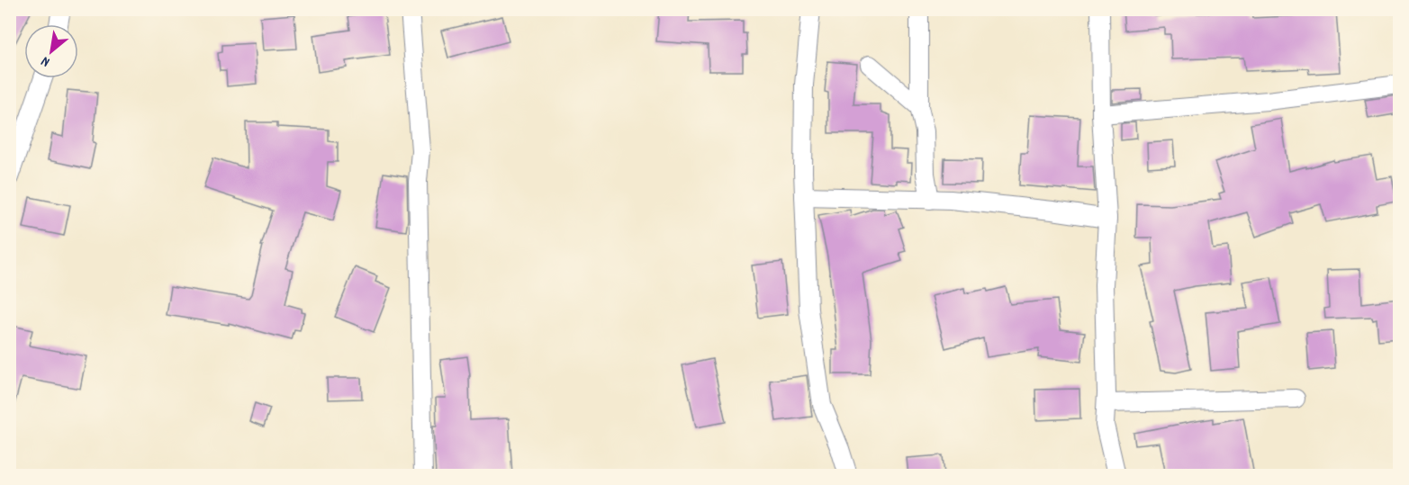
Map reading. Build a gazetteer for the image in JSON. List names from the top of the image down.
{
  "north": "bottom left"
}
